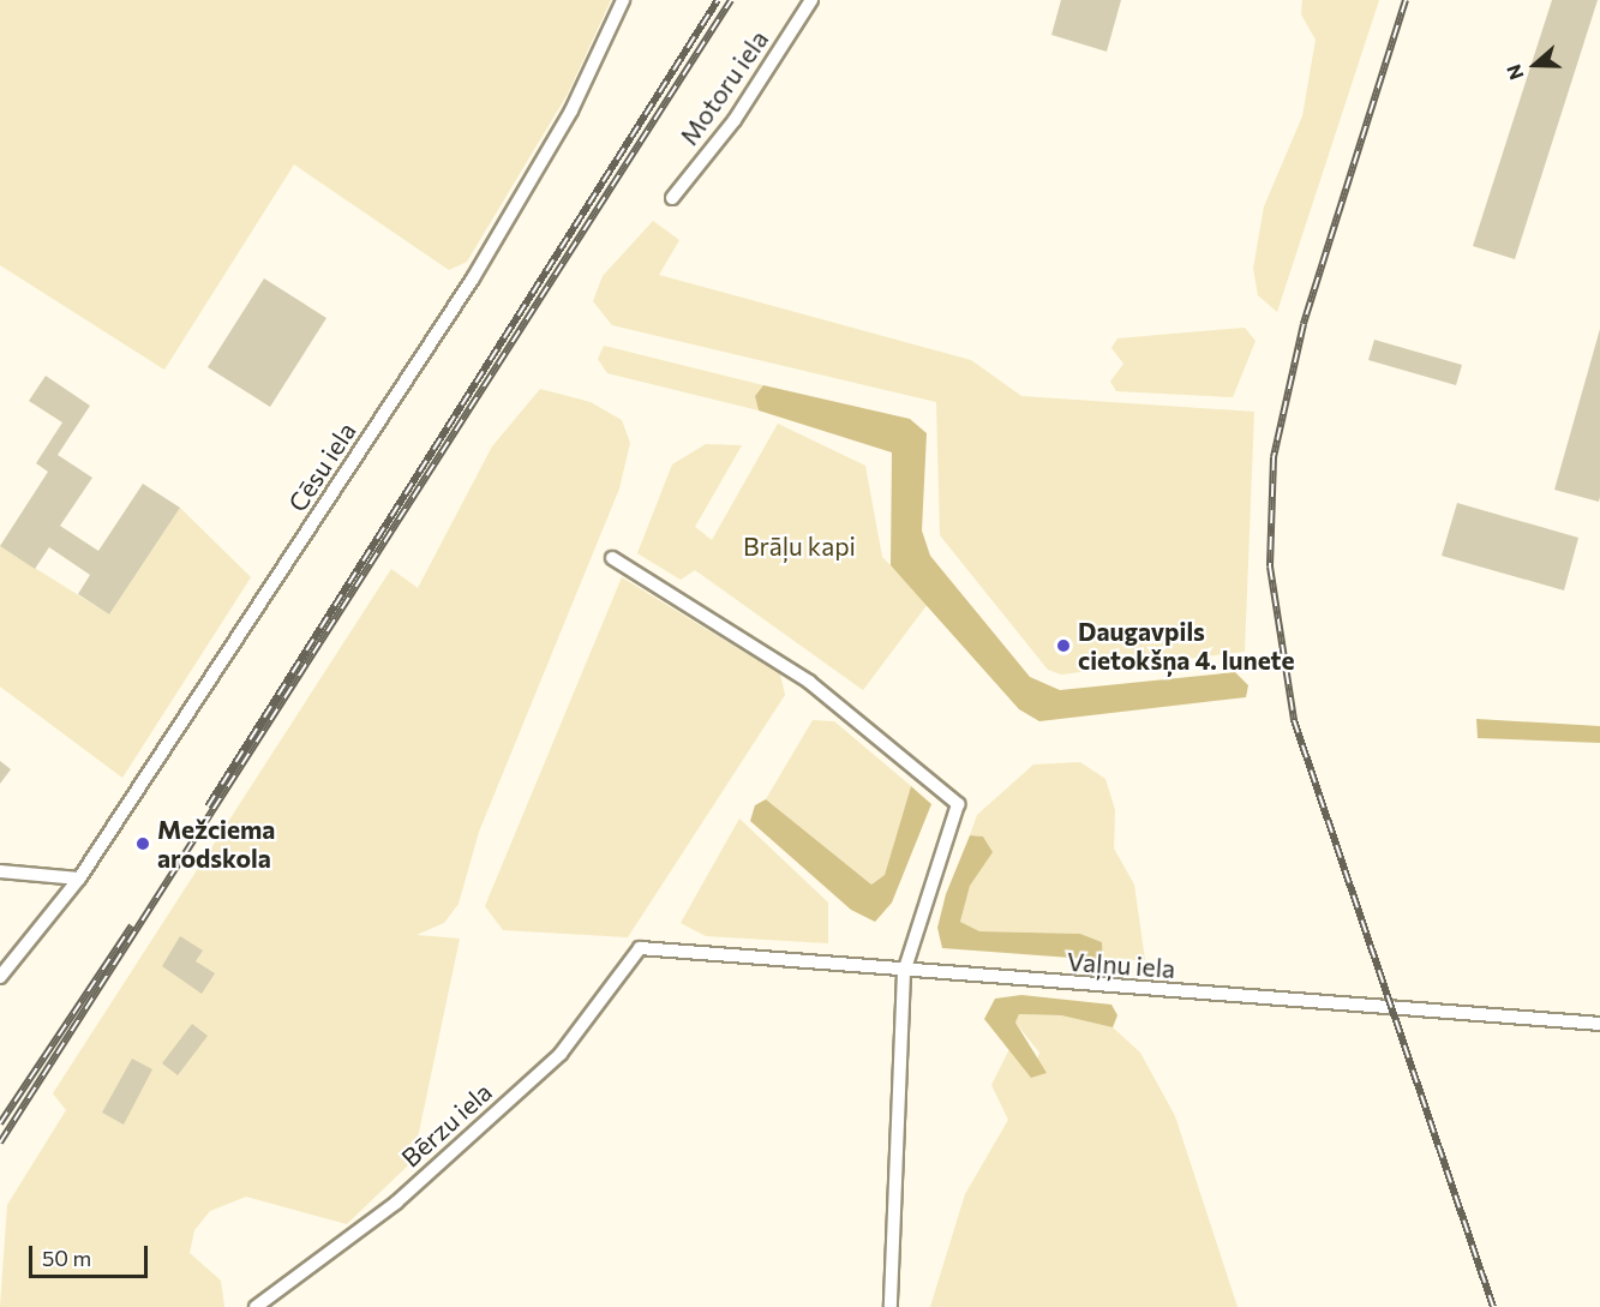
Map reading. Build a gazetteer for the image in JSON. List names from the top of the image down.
{
  "streets": {
    "street": [
      "Motoru iela",
      "Cēsu iela",
      "Vaļņu iela",
      "Bērzu iela"
    ]
  },
  "crossings": [
    ["Vaļņu iela", "Bērzu iela"]
  ],
  "parks": ["Brāļu kapi"],
  "places": ["Daugavpils cietokšņa 4. lunete", "Mežciema arodskola"],
  "scale_bar": "50 m",
  "north": "left"
}
